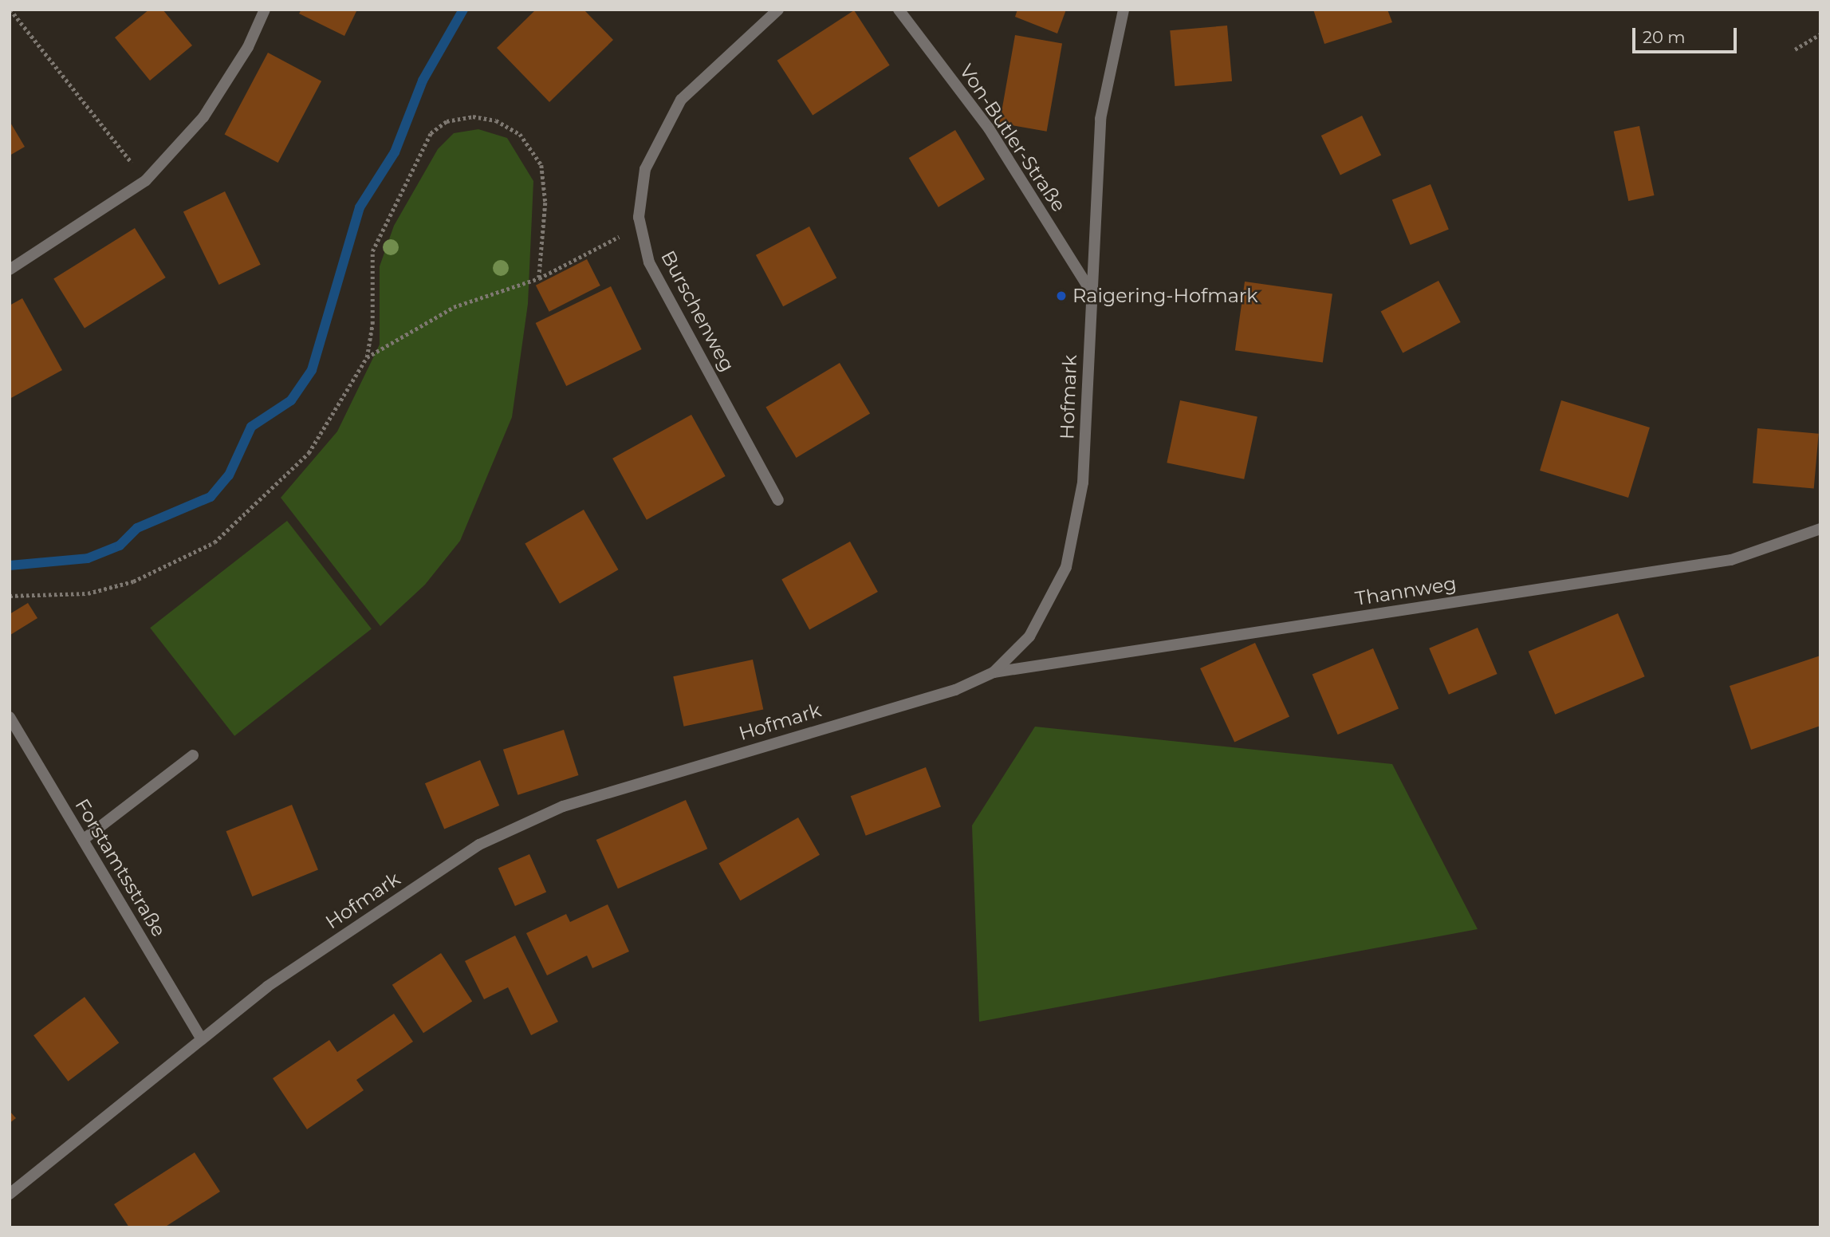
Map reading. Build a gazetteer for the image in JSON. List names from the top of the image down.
{
  "streets": {
    "street": [
      "Von-Butler-Straße",
      "Burschenweg",
      "Hofmark",
      "Thannweg",
      "Forstamtsstraße"
    ]
  },
  "crossings": [
    ["Von-Butler-Straße", "Hofmark"],
    ["Hofmark", "Thannweg"],
    ["Hofmark", "Forstamtsstraße"]
  ],
  "places": ["Raigering-Hofmark"],
  "scale_bar": "20 m"
}
